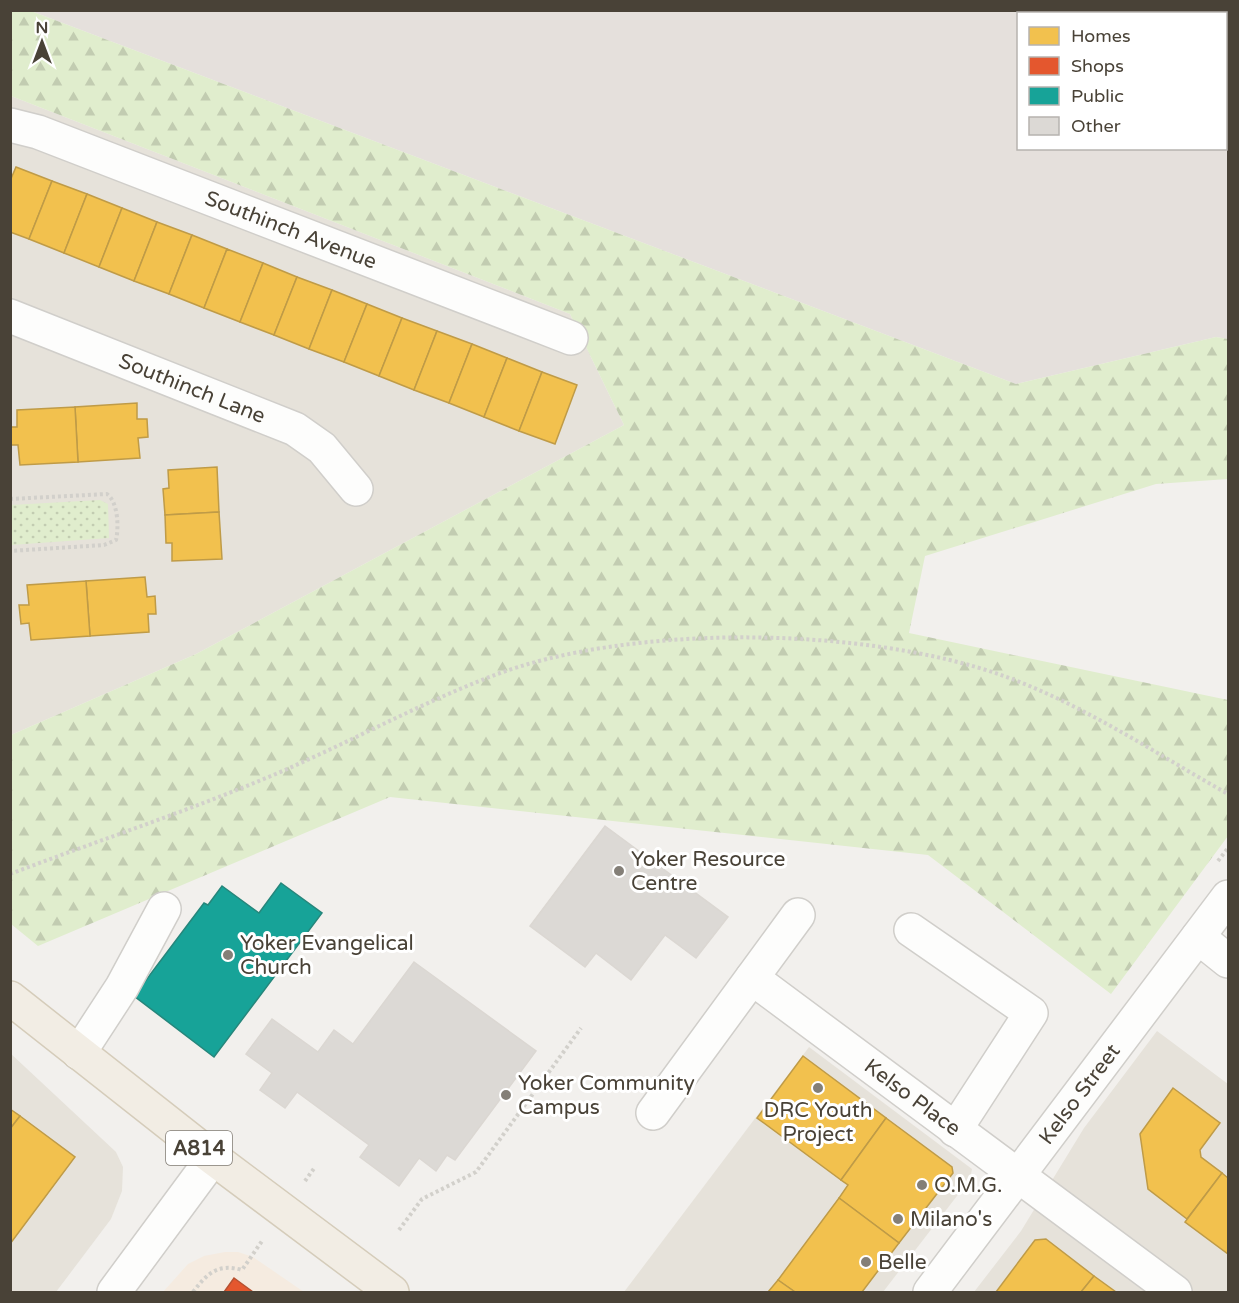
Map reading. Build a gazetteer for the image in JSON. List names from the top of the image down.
{
  "streets": {
    "main road": ["A814"],
    "street": [
      "Southinch Avenue",
      "Southinch Lane",
      "Kelso Street",
      "Kelso Place"
    ]
  },
  "crossings": [
    ["Kelso Street", "Kelso Place"]
  ],
  "places": [
    "Yoker Resource Centre",
    "Yoker Evangelical Church",
    "DRC Youth Project",
    "Yoker Community Campus",
    "O.M.G.",
    "Milano's",
    "Belle"
  ],
  "legend": [
    "Homes",
    "Shops",
    "Public",
    "Other"
  ],
  "north": "top"
}
